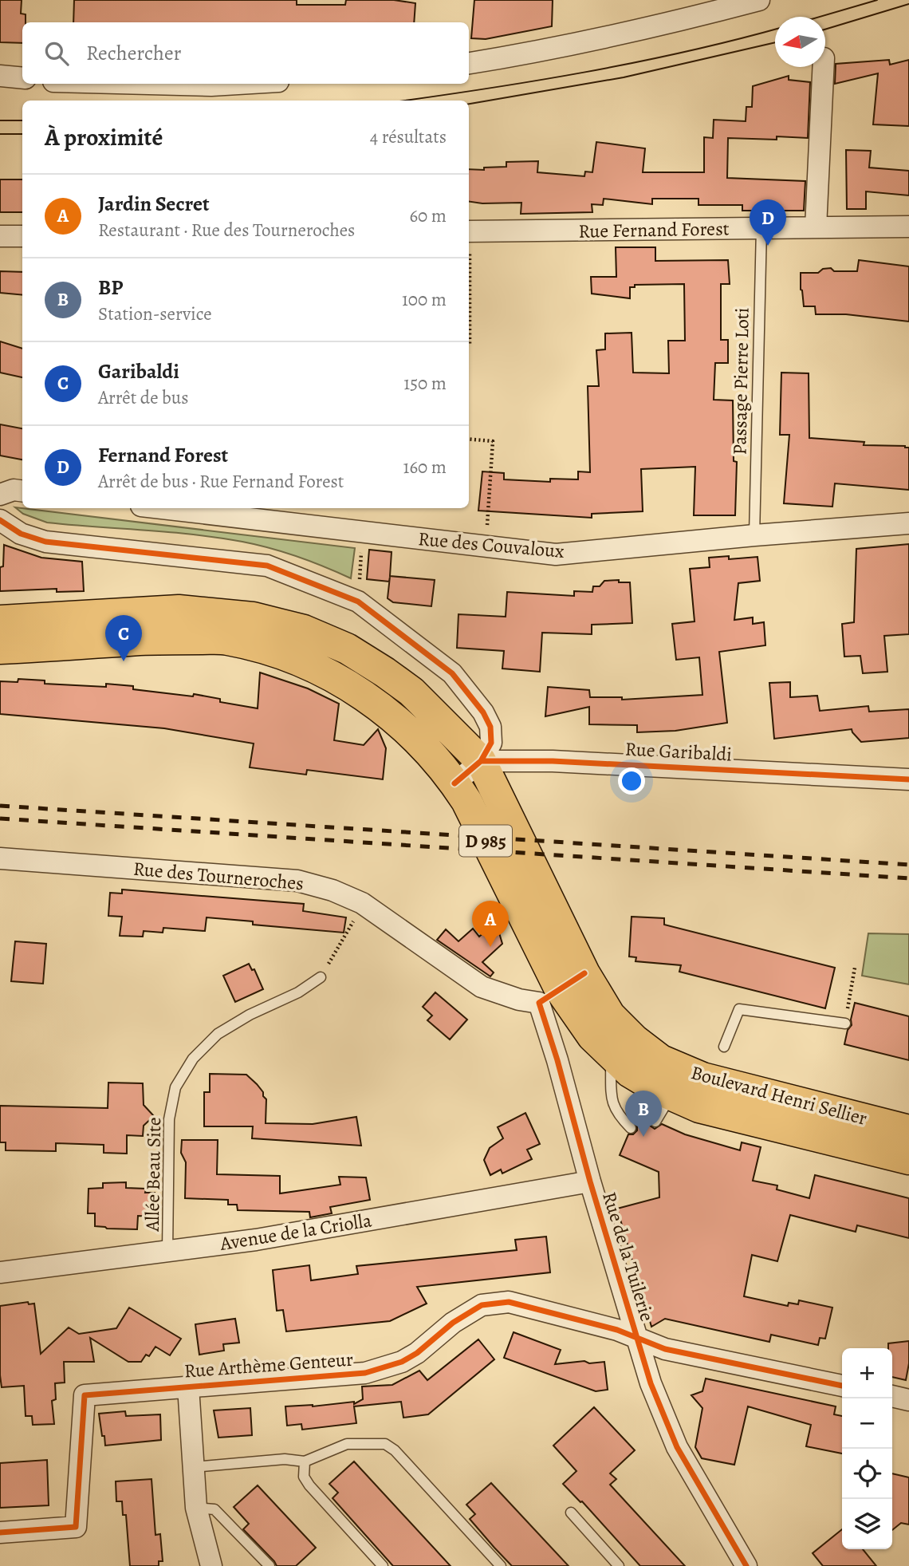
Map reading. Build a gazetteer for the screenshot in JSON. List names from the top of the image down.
{
  "streets": {
    "main road": ["D 985", "Boulevard Henri Sellier"],
    "street": [
      "Rue Fernand Forest",
      "Rue des Couvaloux",
      "Rue Garibaldi",
      "Rue des Tourneroches",
      "Avenue de la Criolla",
      "Rue de la Tuilerie",
      "Rue Arthème Genteur"
    ],
    "lane": ["Passage Pierre Loti", "Allée Beau Site"]
  },
  "crossings": [
    ["Rue Fernand Forest", "Passage Pierre Loti"],
    ["Passage Pierre Loti", "Rue des Couvaloux"],
    ["Rue Garibaldi", "Boulevard Henri Sellier"],
    ["Rue des Tourneroches", "Boulevard Henri Sellier"],
    ["Rue des Tourneroches", "Rue de la Tuilerie"],
    ["Boulevard Henri Sellier", "Rue de la Tuilerie"],
    ["Allée Beau Site", "Avenue de la Criolla"],
    ["Avenue de la Criolla", "Rue de la Tuilerie"],
    ["Rue de la Tuilerie", "Rue Arthème Genteur"]
  ],
  "north": "left",
  "page": {
    "search": "Rechercher",
    "heading": ["À proximité", "4 résultats"],
    "list": [
      {
        "mark": "A",
        "name": "Jardin Secret",
        "note": "Restaurant · Rue des Tourneroches",
        "value": "60 m"
      },
      {
        "mark": "B",
        "name": "BP",
        "note": "Station-service",
        "value": "100 m"
      },
      {
        "mark": "C",
        "name": "Garibaldi",
        "note": "Arrêt de bus",
        "value": "150 m"
      },
      {
        "mark": "D",
        "name": "Fernand Forest",
        "note": "Arrêt de bus · Rue Fernand Forest",
        "value": "160 m"
      }
    ],
    "pins": [
      "D",
      "C",
      "A",
      "B"
    ],
    "map_buttons": ["+", "−"]
  }
}
